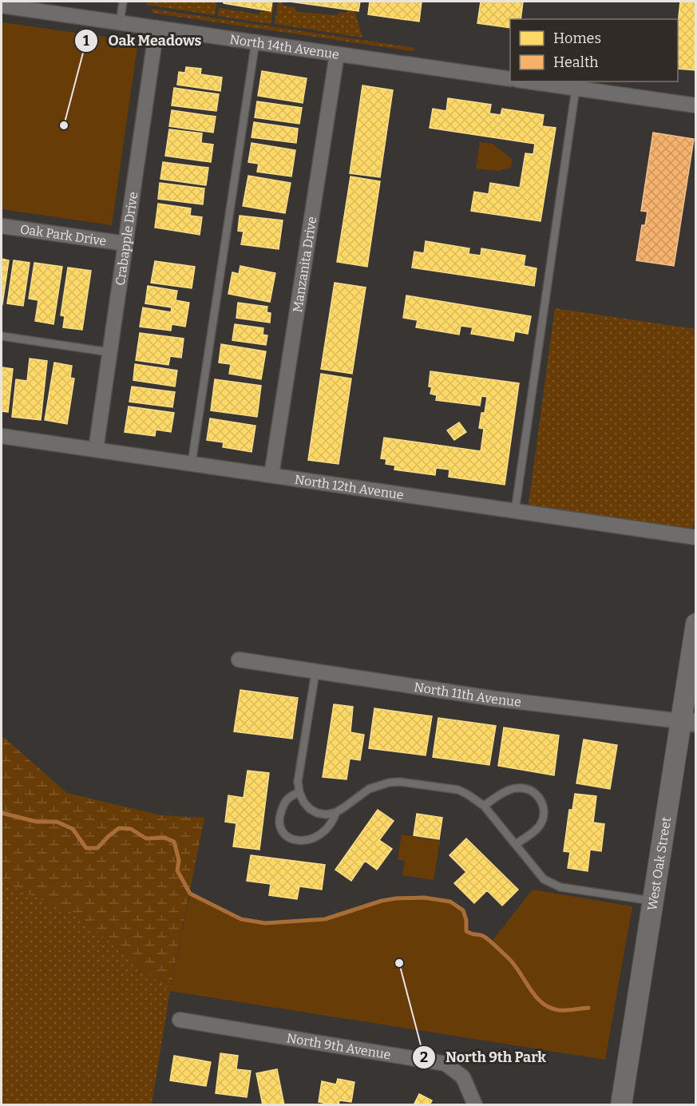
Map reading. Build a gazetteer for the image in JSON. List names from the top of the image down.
{
  "streets": {
    "main road": ["West Oak Street"],
    "street": [
      "North 14th Avenue",
      "Oak Park Drive",
      "Crabapple Drive",
      "Manzanita Drive",
      "North 12th Avenue",
      "North 11th Avenue",
      "North 9th Avenue"
    ]
  },
  "crossings": [
    ["North 14th Avenue", "Crabapple Drive"],
    ["North 14th Avenue", "Manzanita Drive"],
    ["Oak Park Drive", "Crabapple Drive"],
    ["Crabapple Drive", "North 12th Avenue"],
    ["Manzanita Drive", "North 12th Avenue"],
    ["North 11th Avenue", "West Oak Street"]
  ],
  "places": ["Oak Meadows", "North 9th Park"],
  "legend": ["Homes", "Health"]
}
